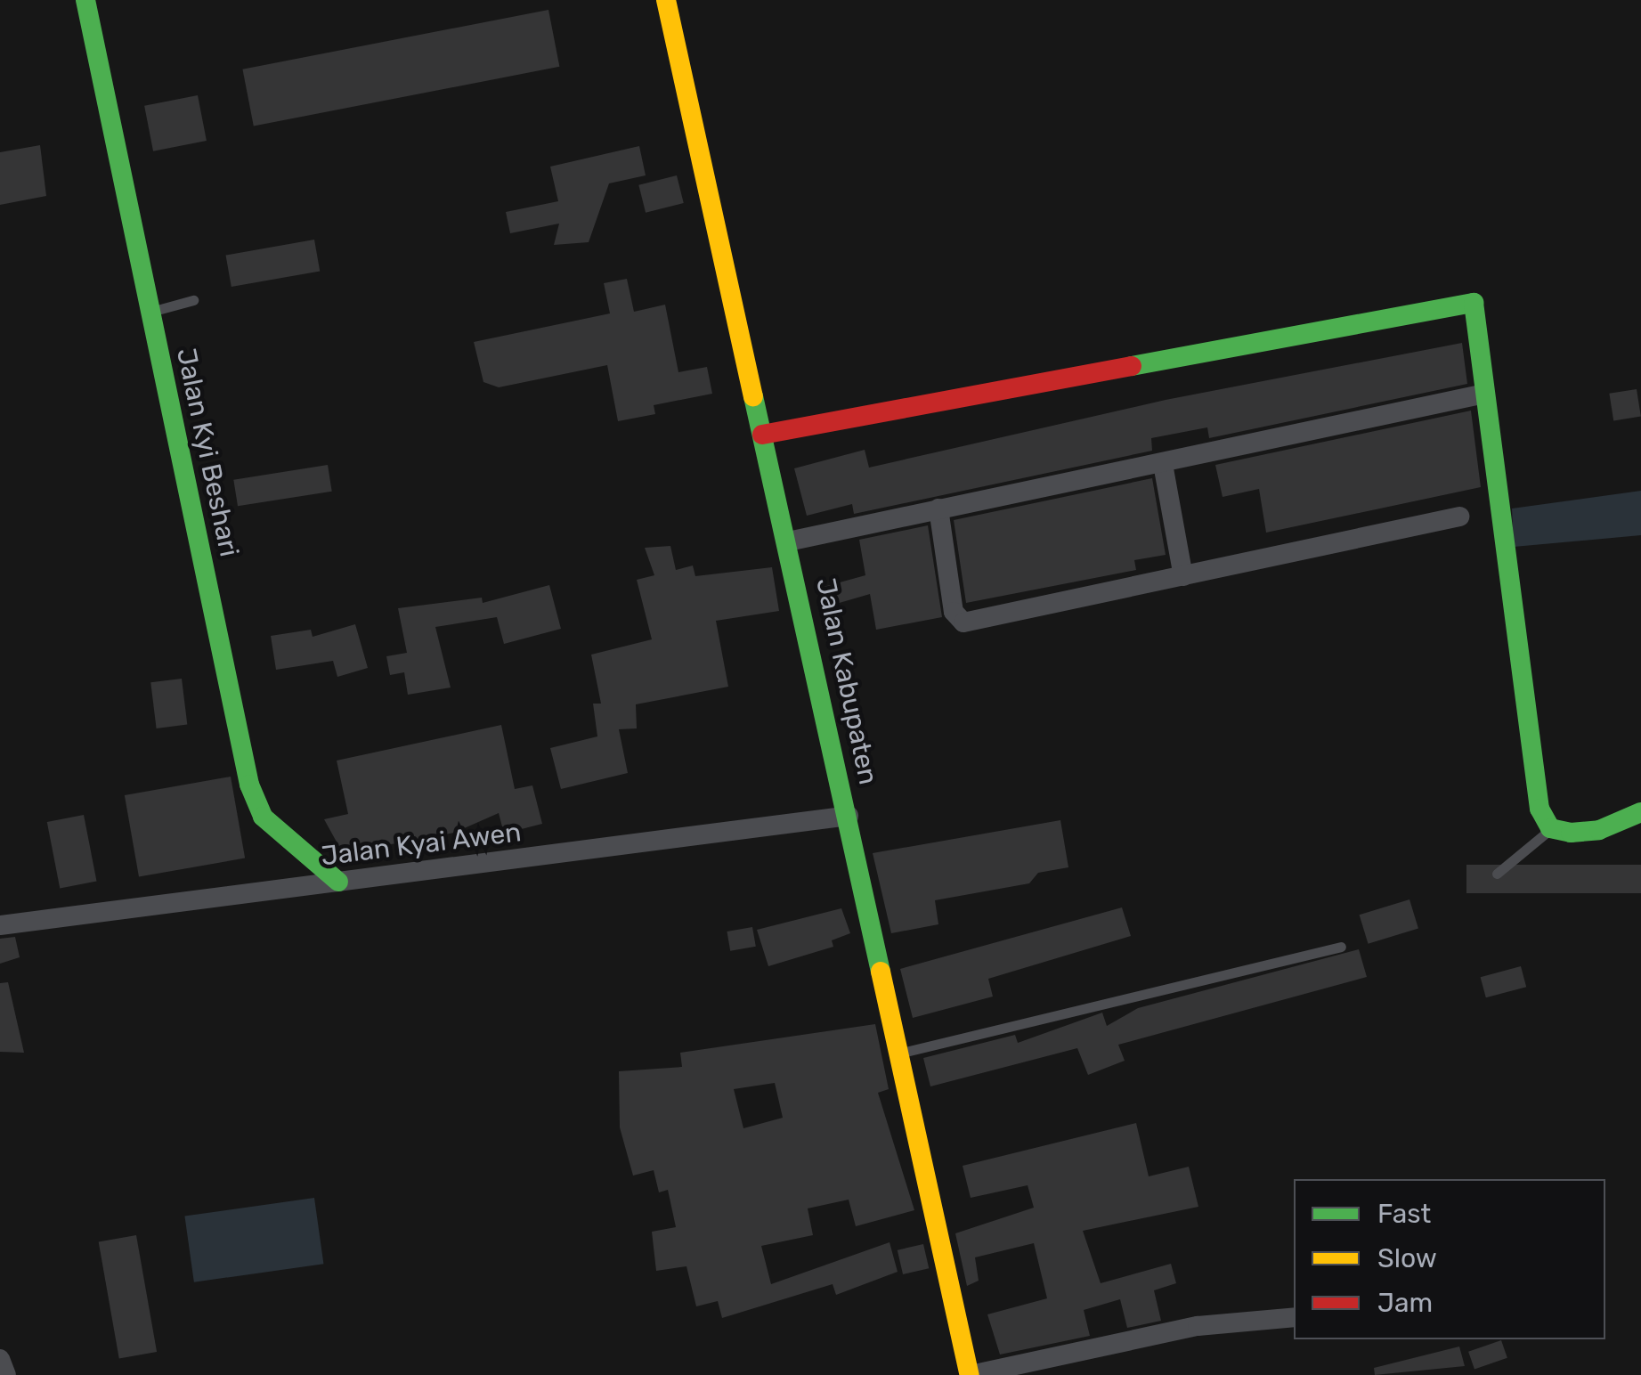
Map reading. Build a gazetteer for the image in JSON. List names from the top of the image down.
{
  "streets": {
    "street": ["Jalan Kyi Beshari", "Jalan Kabupaten", "Jalan Kyai Awen"]
  },
  "crossings": [
    ["Jalan Kyi Beshari", "Jalan Kyai Awen"],
    ["Jalan Kabupaten", "Jalan Kyai Awen"]
  ],
  "legend": ["Fast", "Slow", "Jam"]
}
